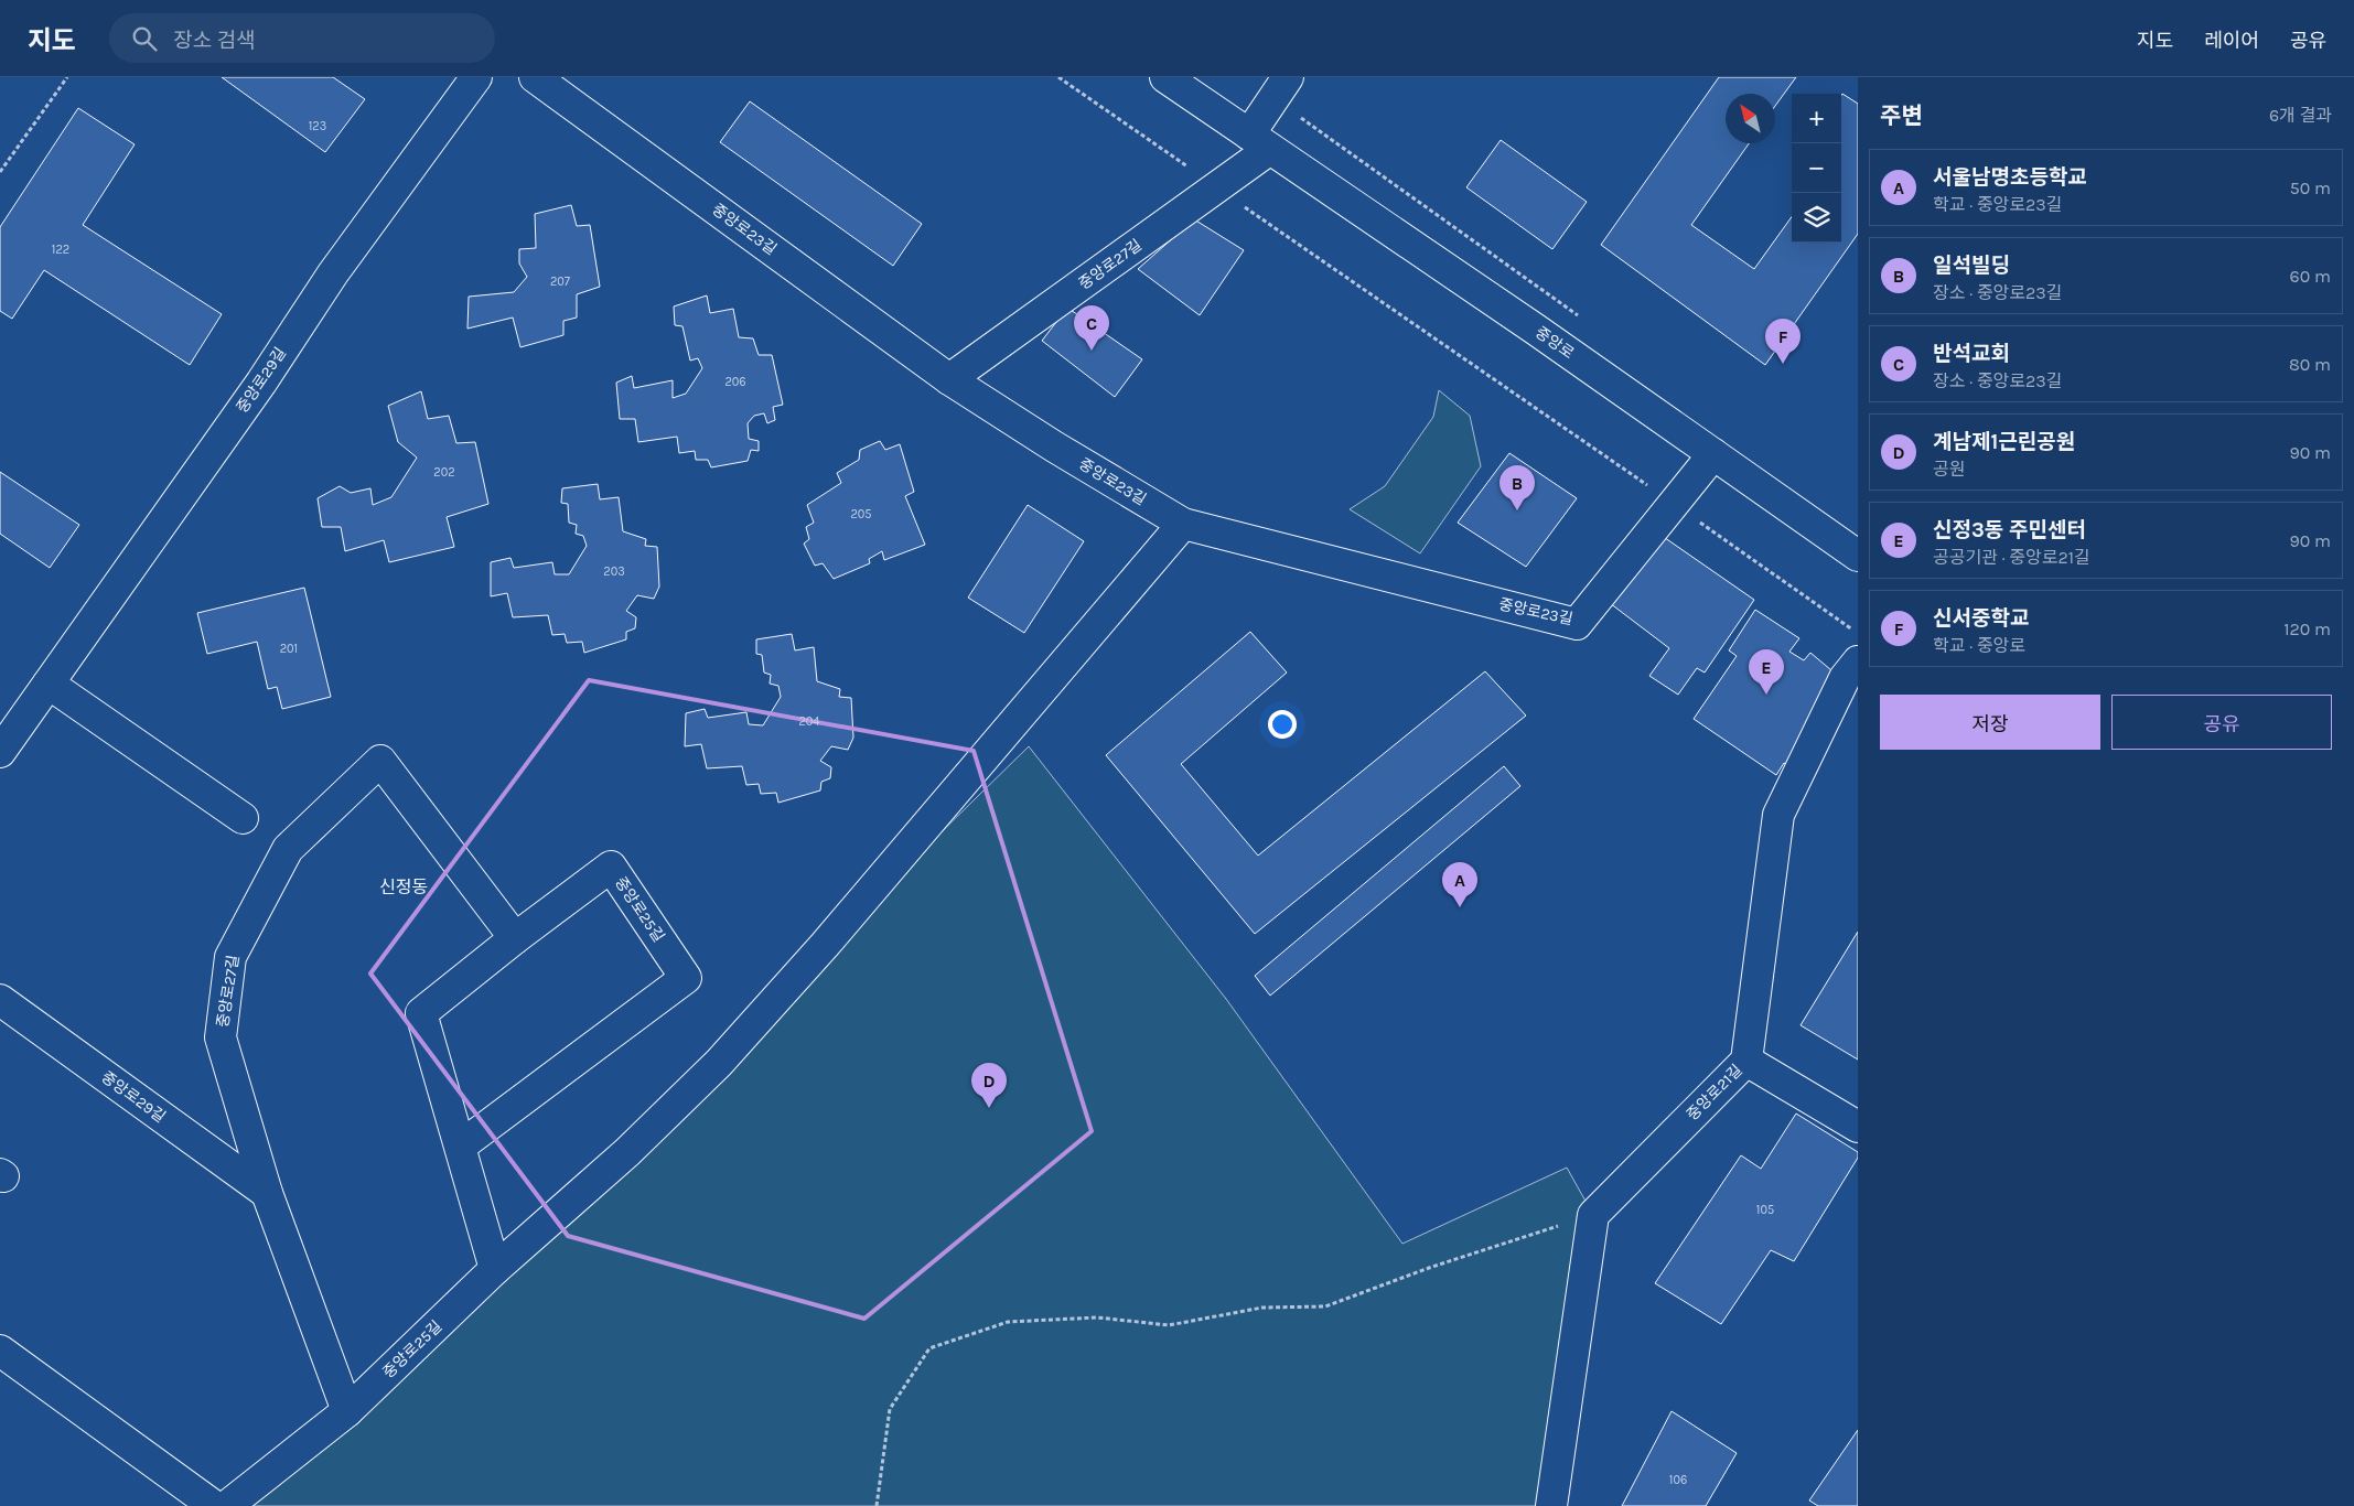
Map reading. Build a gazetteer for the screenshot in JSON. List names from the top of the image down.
{
  "streets": {
    "street": [
      "중앙로23길",
      "중앙로27길",
      "중앙로",
      "중앙로29길",
      "중앙로25길",
      "중앙로21길"
    ]
  },
  "crossings": [
    ["중앙로23길", "중앙로27길"],
    ["중앙로23길", "중앙로"],
    ["중앙로27길", "중앙로"],
    ["중앙로27길", "중앙로29길"],
    ["중앙로27길", "중앙로25길"]
  ],
  "districts": ["신정동"],
  "house_numbers": [
    "123",
    "122",
    "207",
    "206",
    "202",
    "205",
    "203",
    "201",
    "204",
    "105",
    "106"
  ],
  "north": "top left",
  "page": {
    "header": "지도",
    "search": "장소 검색",
    "nav": ["지도", "레이어", "공유"],
    "heading": ["주변", "6개 결과"],
    "map_buttons": ["+", "−"],
    "list": [
      {
        "mark": "A",
        "name": "서울남명초등학교",
        "note": "학교 · 중앙로23길",
        "value": "50 m"
      },
      {
        "mark": "B",
        "name": "일석빌딩",
        "note": "장소 · 중앙로23길",
        "value": "60 m"
      },
      {
        "mark": "C",
        "name": "반석교회",
        "note": "장소 · 중앙로23길",
        "value": "80 m"
      },
      {
        "mark": "D",
        "name": "계남제1근린공원",
        "note": "공원",
        "value": "90 m"
      },
      {
        "mark": "E",
        "name": "신정3동 주민센터",
        "note": "공공기관 · 중앙로21길",
        "value": "90 m"
      },
      {
        "mark": "F",
        "name": "신서중학교",
        "note": "학교 · 중앙로",
        "value": "120 m"
      }
    ],
    "pins": [
      "C",
      "F",
      "B",
      "E",
      "A",
      "D"
    ],
    "buttons": ["저장", "공유"]
  }
}
